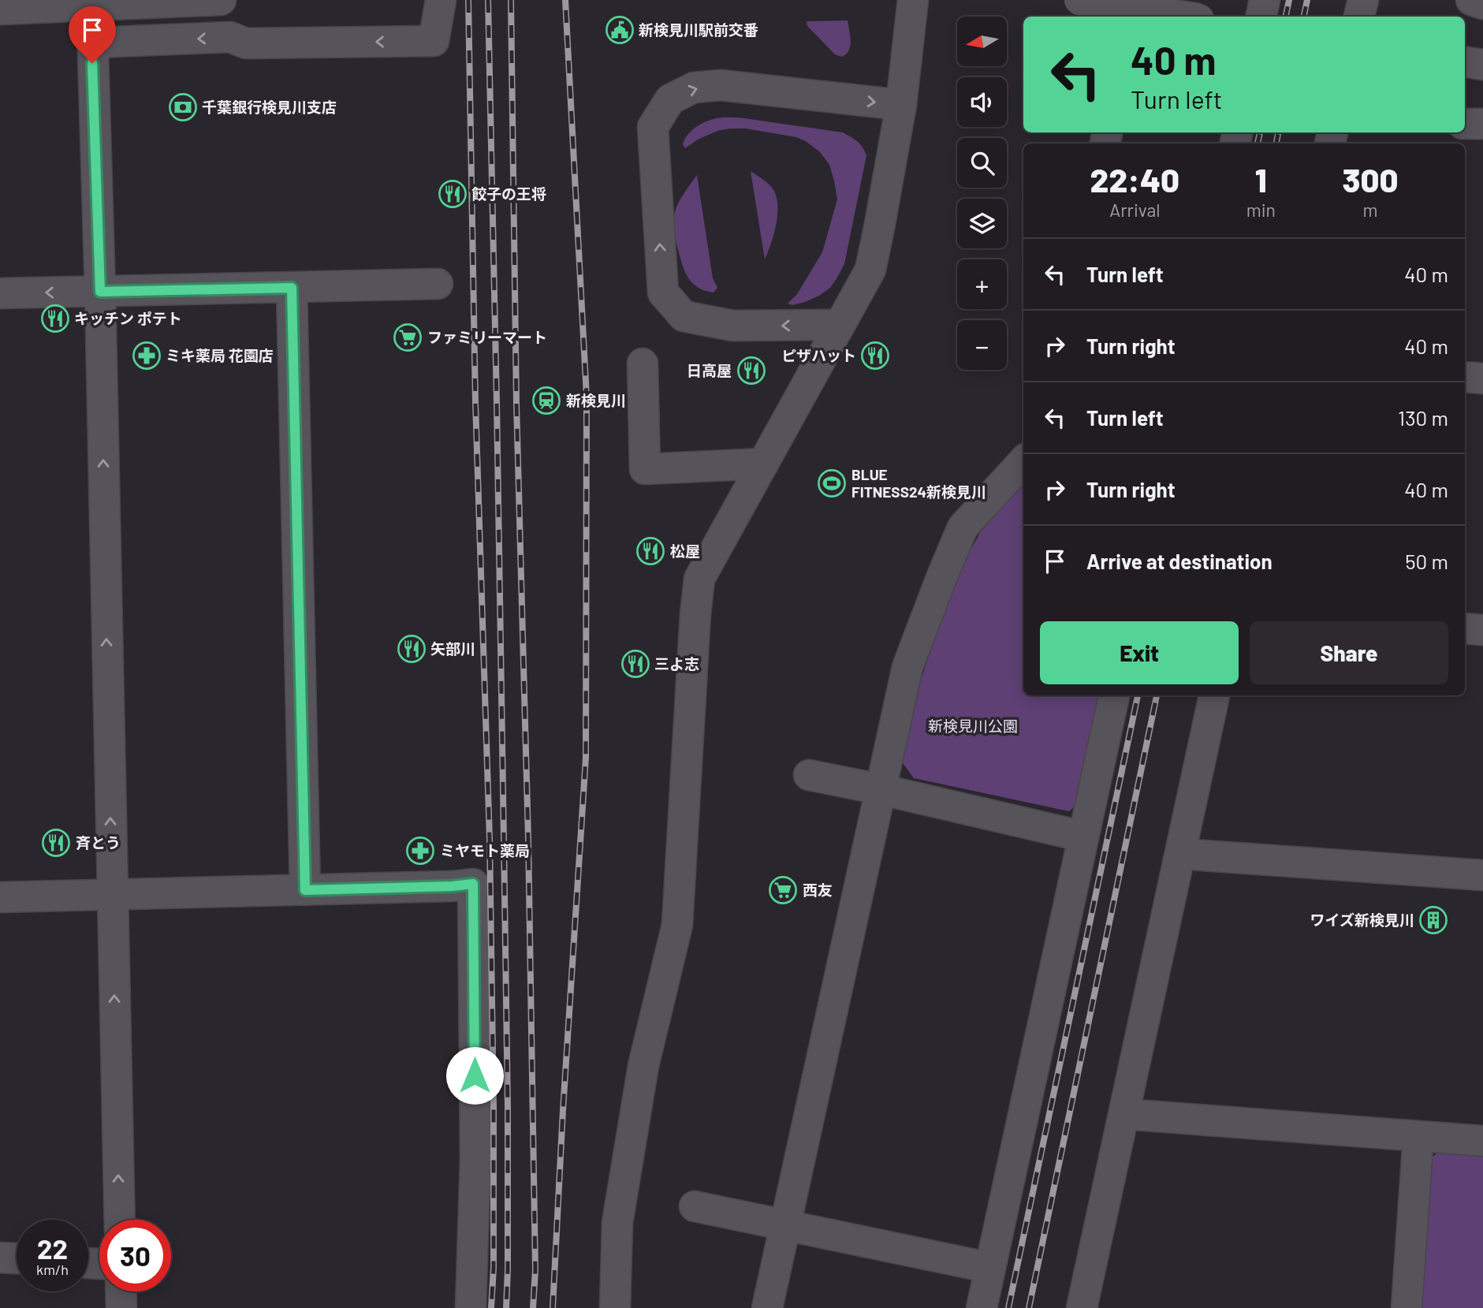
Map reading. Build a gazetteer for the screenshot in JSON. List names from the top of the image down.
{
  "parks": ["新検見川公園"],
  "places": {
    "public building": ["新検見川駅前交番"],
    "bank": ["千葉銀行検見川支店"],
    "restaurant": [
      "餃子の王将",
      "キッチン ポテト",
      "ピザハット",
      "日高屋",
      "松屋",
      "矢部川",
      "三よ志",
      "斉とう"
    ],
    "supermarket": ["ファミリーマート", "西友"],
    "pharmacy": ["ミキ薬局 花園店", "ミヤモト薬局"],
    "station": ["新検見川"],
    "sports": ["BLUE FITNESS24新検見川"],
    "building": ["ワイズ新検見川"]
  },
  "north": "left",
  "page": {
    "map_buttons": ["+", "−"],
    "turn": ["40 m", "Turn left"],
    "eta": [
      "22:40",
      "Arrival",
      "1",
      "min",
      "300",
      "m"
    ],
    "list": [
      {
        "name": "Turn left",
        "value": "40 m"
      },
      {
        "name": "Turn right",
        "value": "40 m"
      },
      {
        "name": "Turn left",
        "value": "130 m"
      },
      {
        "name": "Turn right",
        "value": "40 m"
      },
      {
        "name": "Arrive at destination",
        "value": "50 m"
      }
    ],
    "buttons": ["Exit", "Share"],
    "speed": "22 km/h",
    "limit": "30"
  }
}
